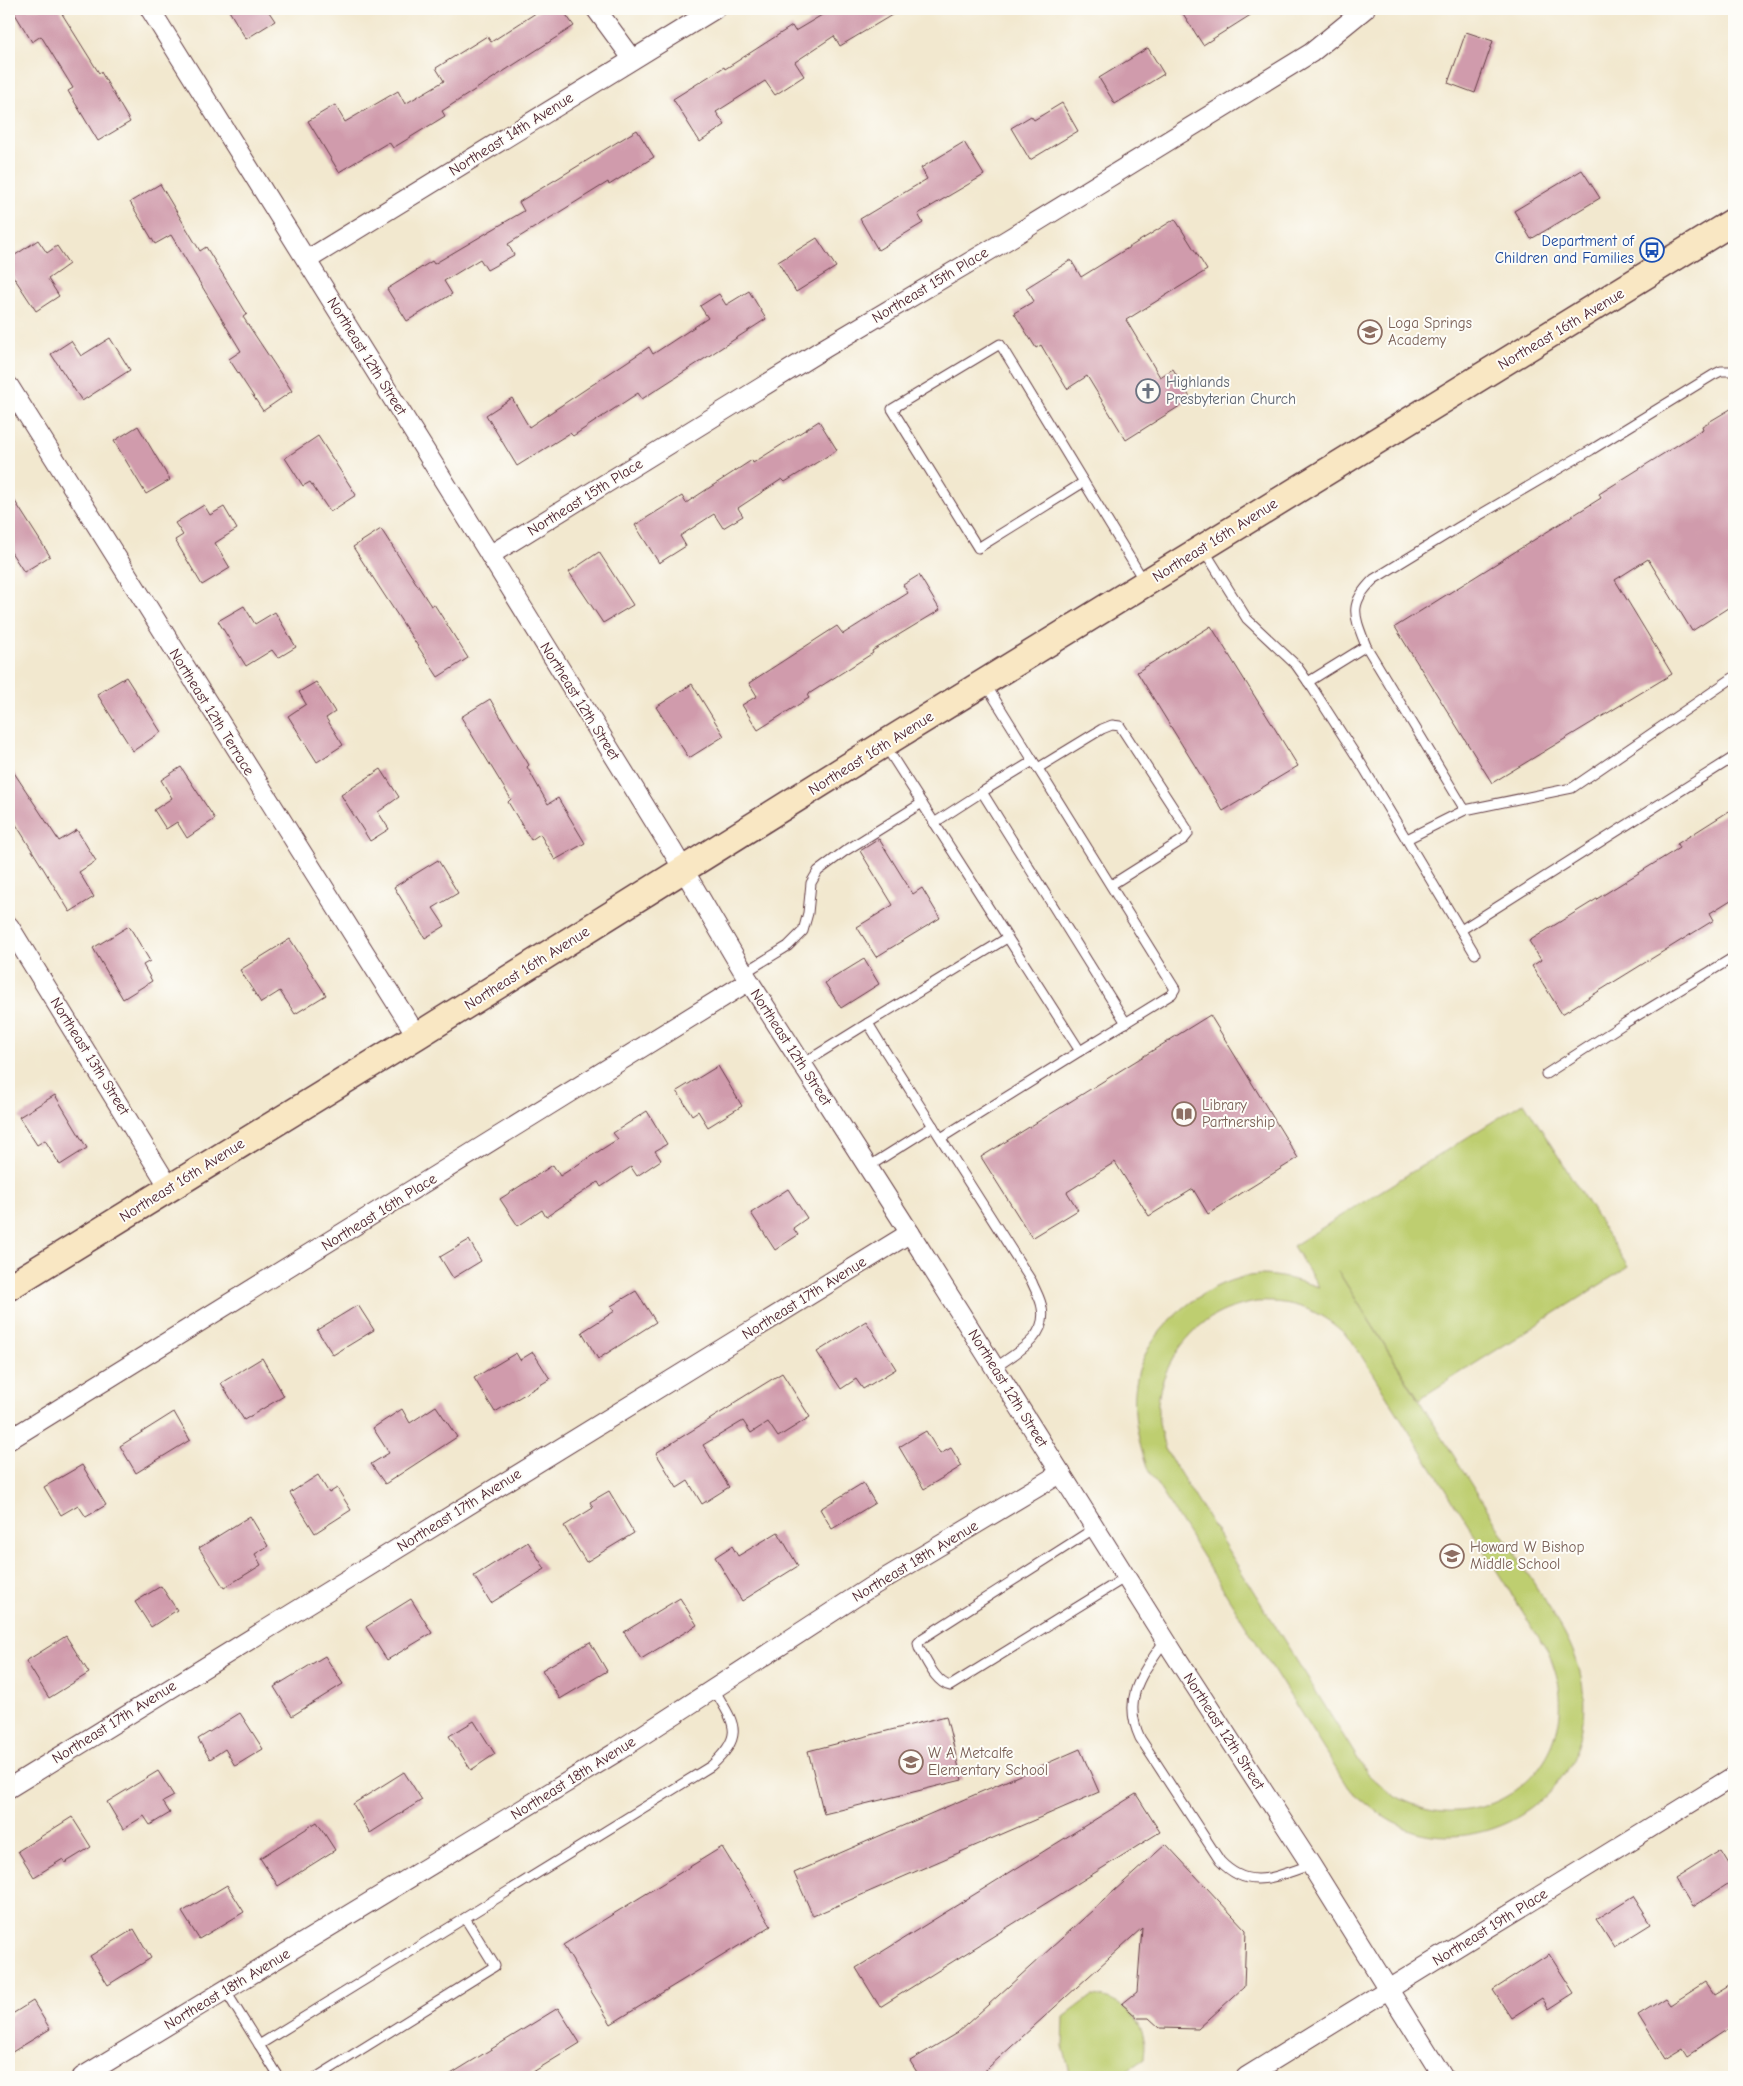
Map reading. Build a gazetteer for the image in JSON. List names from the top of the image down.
{
  "streets": {
    "street": [
      "Northeast 14th Avenue",
      "Northeast 15th Place",
      "Northeast 16th Avenue",
      "Northeast 12th Street",
      "Northeast 12th Terrace",
      "Northeast 13th Street",
      "Northeast 16th Place",
      "Northeast 17th Avenue",
      "Northeast 18th Avenue",
      "Northeast 19th Place"
    ]
  },
  "crossings": [
    ["Northeast 14th Avenue", "Northeast 12th Street"],
    ["Northeast 15th Place", "Northeast 12th Street"],
    ["Northeast 16th Avenue", "Northeast 12th Street"],
    ["Northeast 16th Avenue", "Northeast 12th Terrace"],
    ["Northeast 16th Avenue", "Northeast 13th Street"],
    ["Northeast 12th Street", "Northeast 16th Place"],
    ["Northeast 12th Street", "Northeast 17th Avenue"],
    ["Northeast 12th Street", "Northeast 18th Avenue"],
    ["Northeast 12th Street", "Northeast 19th Place"]
  ],
  "places": {
    "bus stop": ["Department of Children and Families"],
    "school or university": ["Loga Springs Academy", "Howard W Bishop Middle School", "W A Metcalfe Elementary School"],
    "church": ["Highlands Presbyterian Church"],
    "library": ["Library Partnership"]
  }
}
